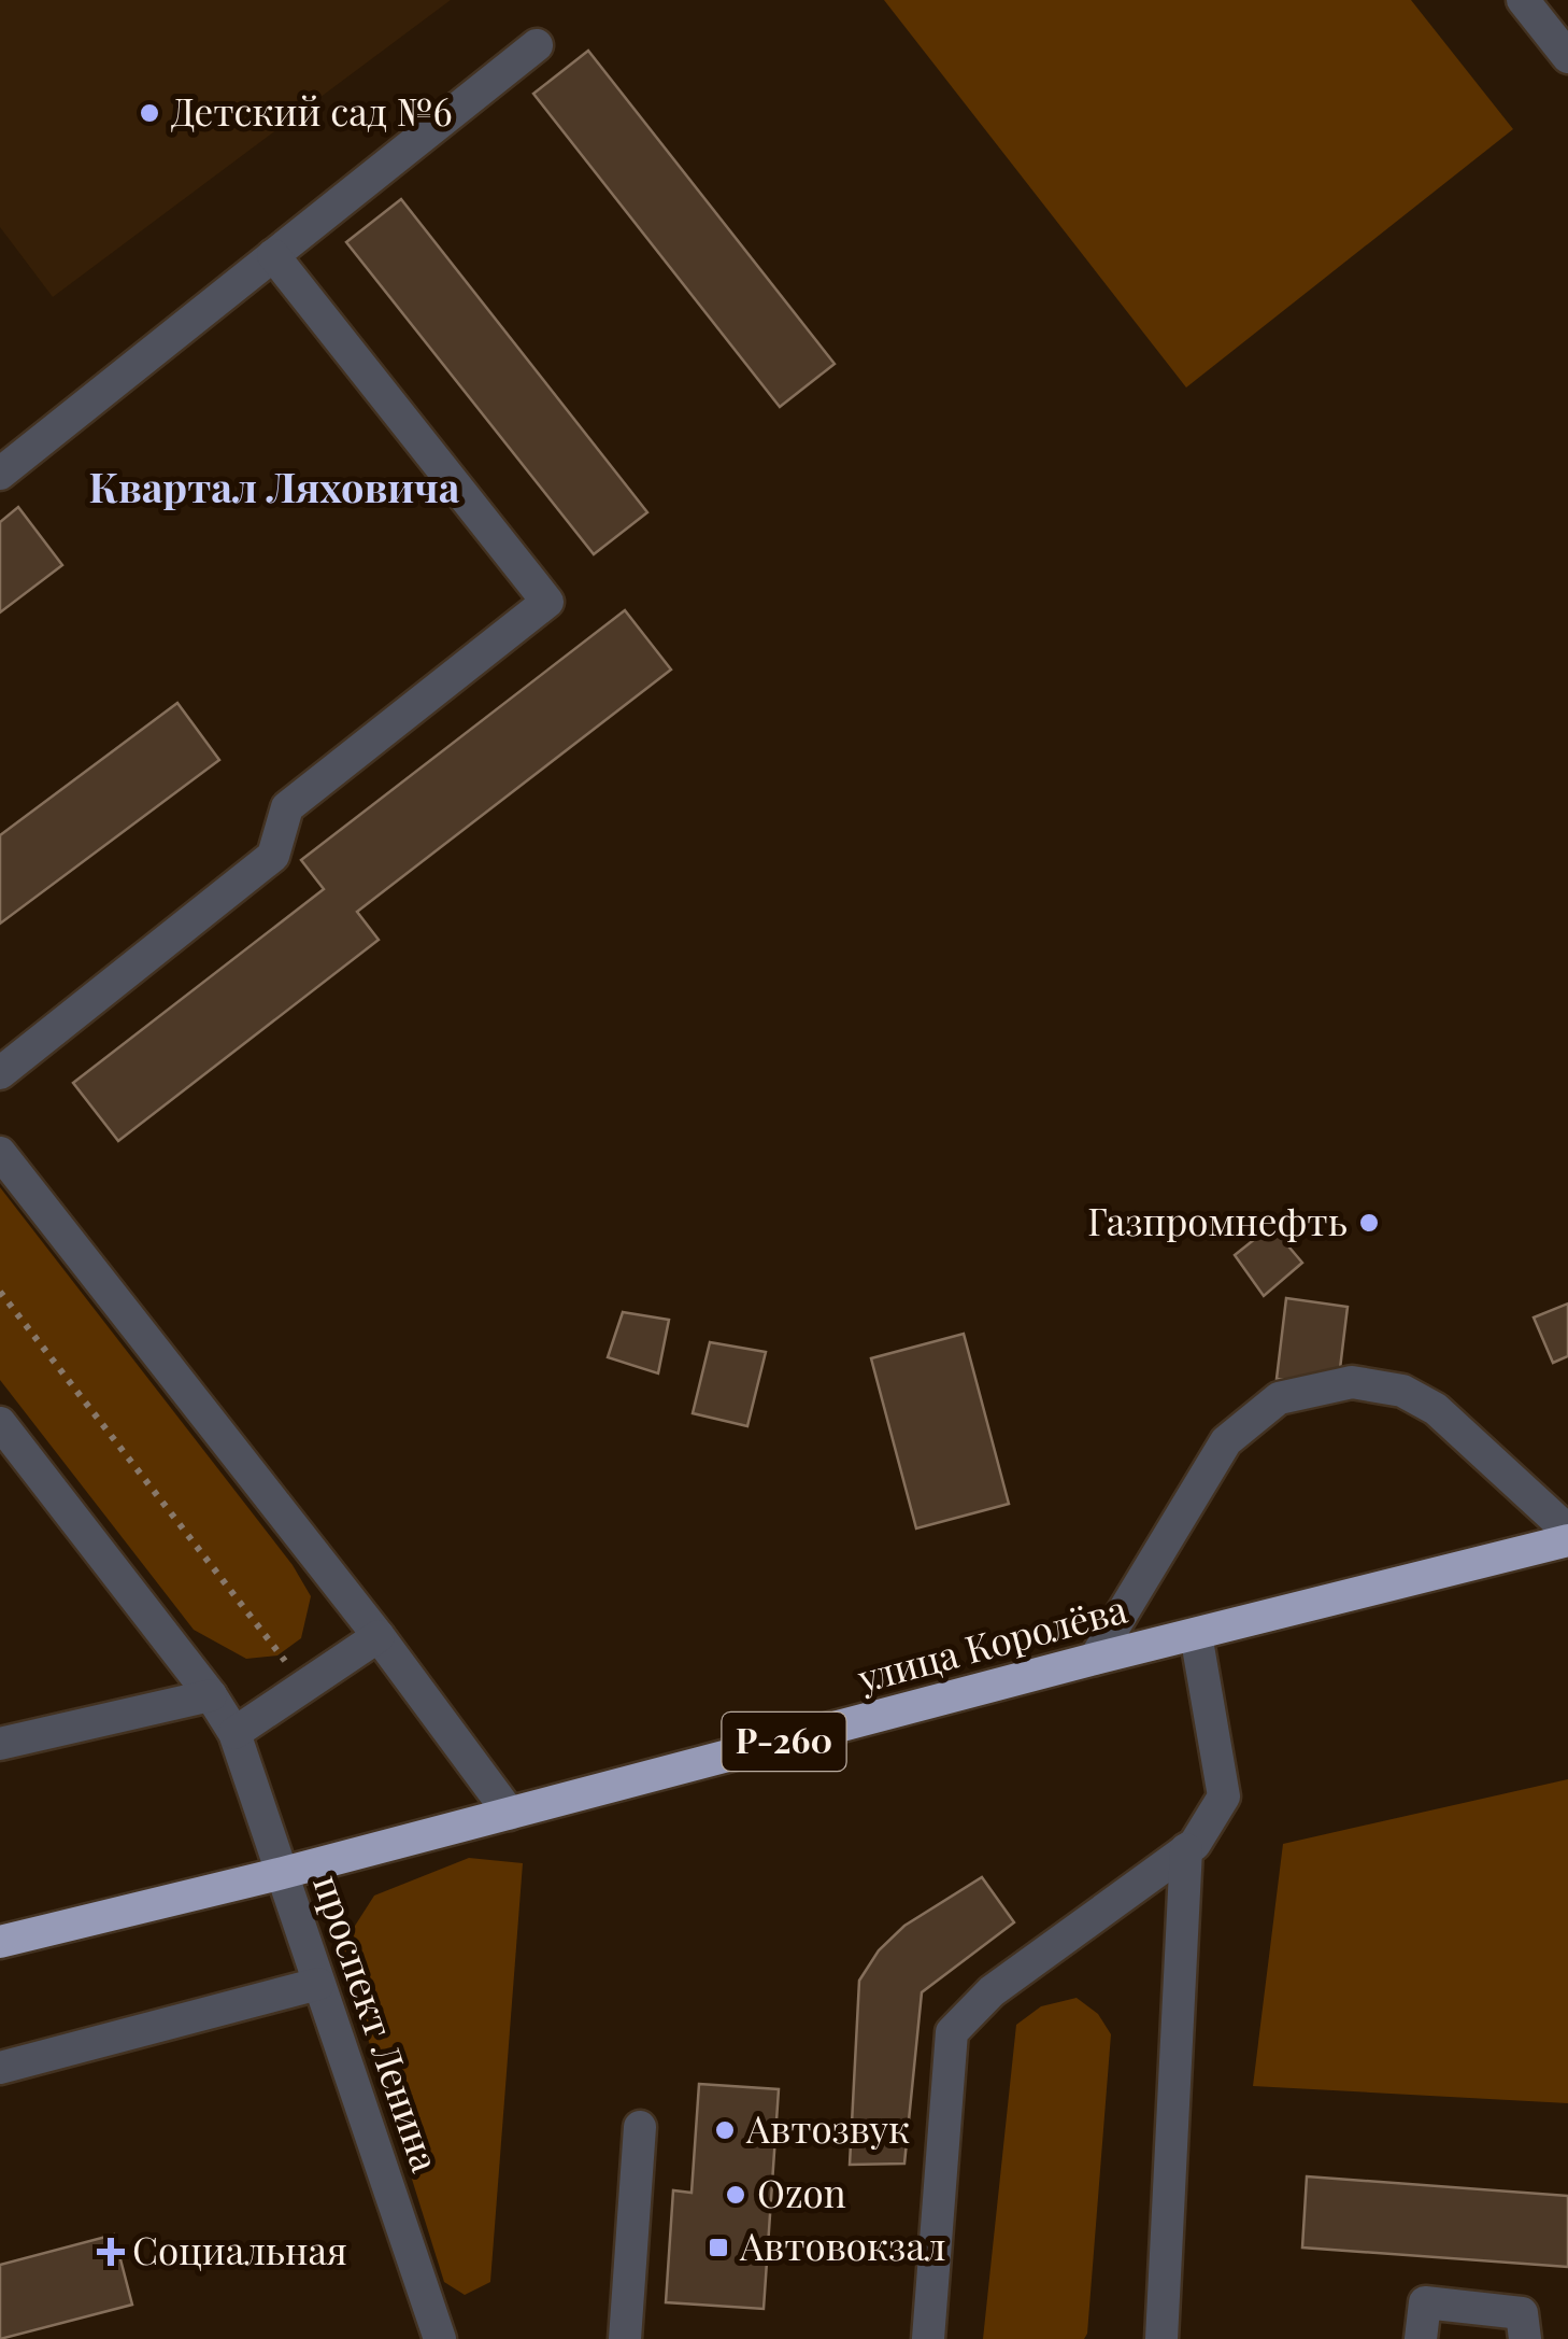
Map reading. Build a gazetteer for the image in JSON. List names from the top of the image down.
{
  "streets": {
    "highway": ["улица Королёва", "Р-260"],
    "street": ["проспект Ленина"]
  },
  "crossings": [
    ["улица Королёва", "проспект Ленина"]
  ],
  "districts": ["Квартал Ляховича"],
  "places": {
    "other": [
      "Детский сад №6",
      "Газпромнефть",
      "Автозвук",
      "Ozon"
    ],
    "transit": ["Автовокзал"],
    "health": ["Социальная"]
  }
}
